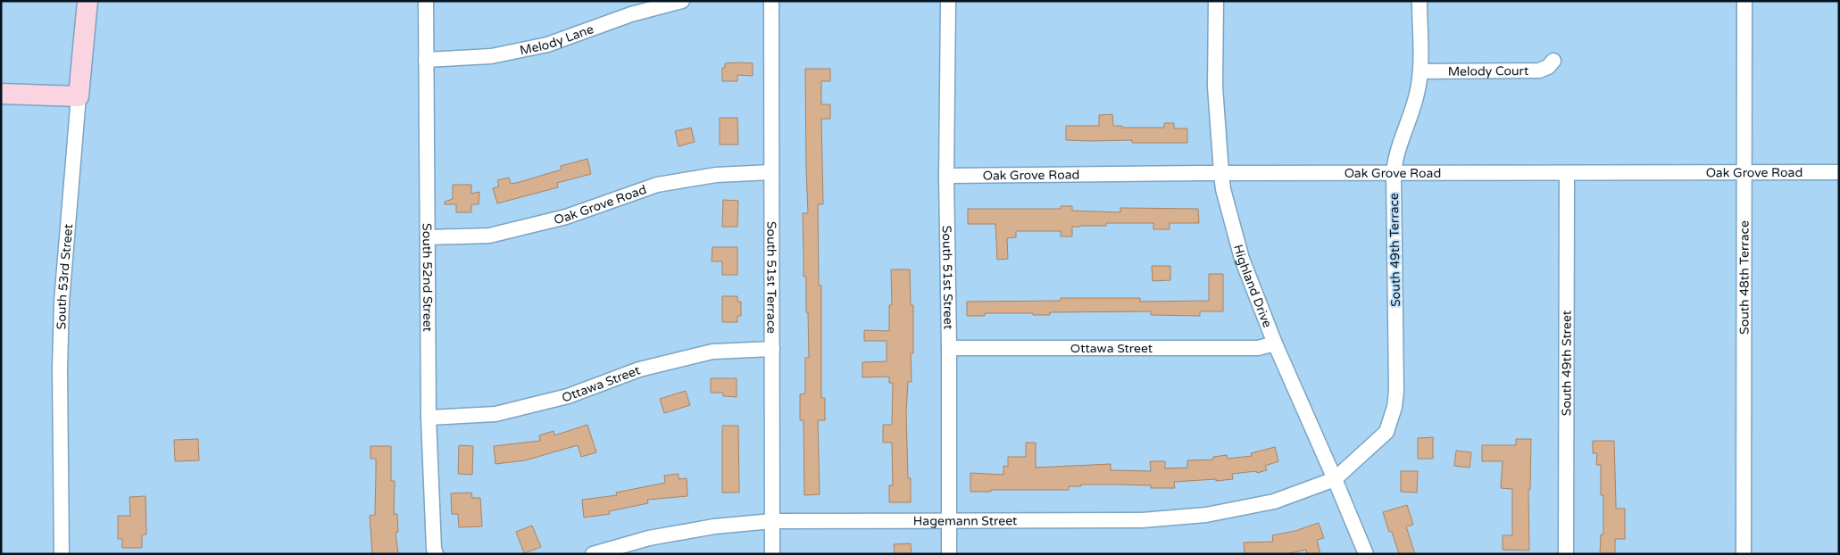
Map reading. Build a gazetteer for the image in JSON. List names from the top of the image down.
{
  "streets": {
    "street": [
      "Melody Lane",
      "Melody Court",
      "Oak Grove Road",
      "South 49th Terrace",
      "South 53rd Street",
      "South 52nd Street",
      "South 51st Terrace",
      "South 51st Street",
      "South 48th Terrace",
      "Highland Drive",
      "Ottawa Street",
      "South 49th Street",
      "Hagemann Street"
    ]
  },
  "crossings": [
    ["Melody Lane", "South 52nd Street"],
    ["Melody Court", "South 49th Terrace"],
    ["Oak Grove Road", "South 49th Terrace"],
    ["Oak Grove Road", "South 52nd Street"],
    ["Oak Grove Road", "South 51st Terrace"],
    ["Oak Grove Road", "South 51st Street"],
    ["Oak Grove Road", "South 48th Terrace"],
    ["Oak Grove Road", "Highland Drive"],
    ["Oak Grove Road", "South 49th Street"],
    ["South 49th Terrace", "Highland Drive"],
    ["South 49th Terrace", "Hagemann Street"],
    ["South 52nd Street", "Ottawa Street"],
    ["South 51st Terrace", "Ottawa Street"],
    ["South 51st Terrace", "Hagemann Street"],
    ["South 51st Street", "Ottawa Street"],
    ["South 51st Street", "Hagemann Street"],
    ["Highland Drive", "Ottawa Street"],
    ["Highland Drive", "Hagemann Street"]
  ]
}
